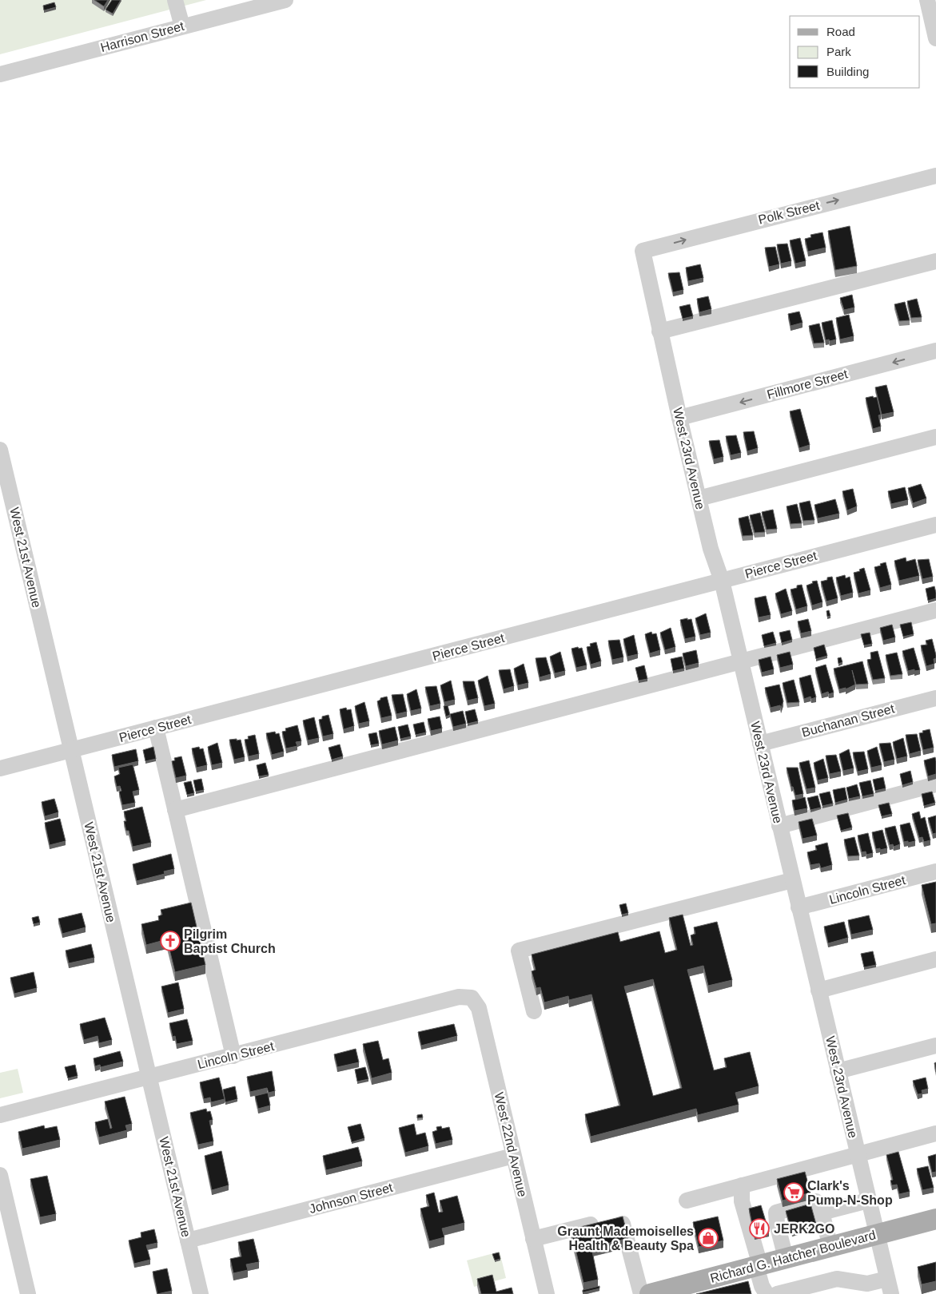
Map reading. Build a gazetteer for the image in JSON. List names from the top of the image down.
{
  "streets": {
    "main road": ["Richard G. Hatcher Boulevard"],
    "street": [
      "Harrison Street",
      "Polk Street",
      "Fillmore Street",
      "West 23rd Avenue",
      "West 21st Avenue",
      "Pierce Street",
      "Buchanan Street",
      "Lincoln Street",
      "West 22nd Avenue",
      "Johnson Street"
    ]
  },
  "crossings": [
    ["Polk Street", "West 23rd Avenue"],
    ["Fillmore Street", "West 23rd Avenue"],
    ["West 23rd Avenue", "Pierce Street"],
    ["West 23rd Avenue", "Buchanan Street"],
    ["West 23rd Avenue", "Lincoln Street"],
    ["West 23rd Avenue", "Richard G. Hatcher Boulevard"],
    ["West 21st Avenue", "Pierce Street"],
    ["West 21st Avenue", "Lincoln Street"],
    ["West 21st Avenue", "Johnson Street"],
    ["Lincoln Street", "West 22nd Avenue"],
    ["West 22nd Avenue", "Johnson Street"]
  ],
  "places": {
    "church": ["Pilgrim Baptist Church"],
    "supermarket": ["Clark's Pump-N-Shop"],
    "restaurant": ["JERK2GO"],
    "shop": ["Graunt Mademoiselles Health & Beauty Spa"]
  },
  "legend": ["Road", "Park", "Building"]
}
